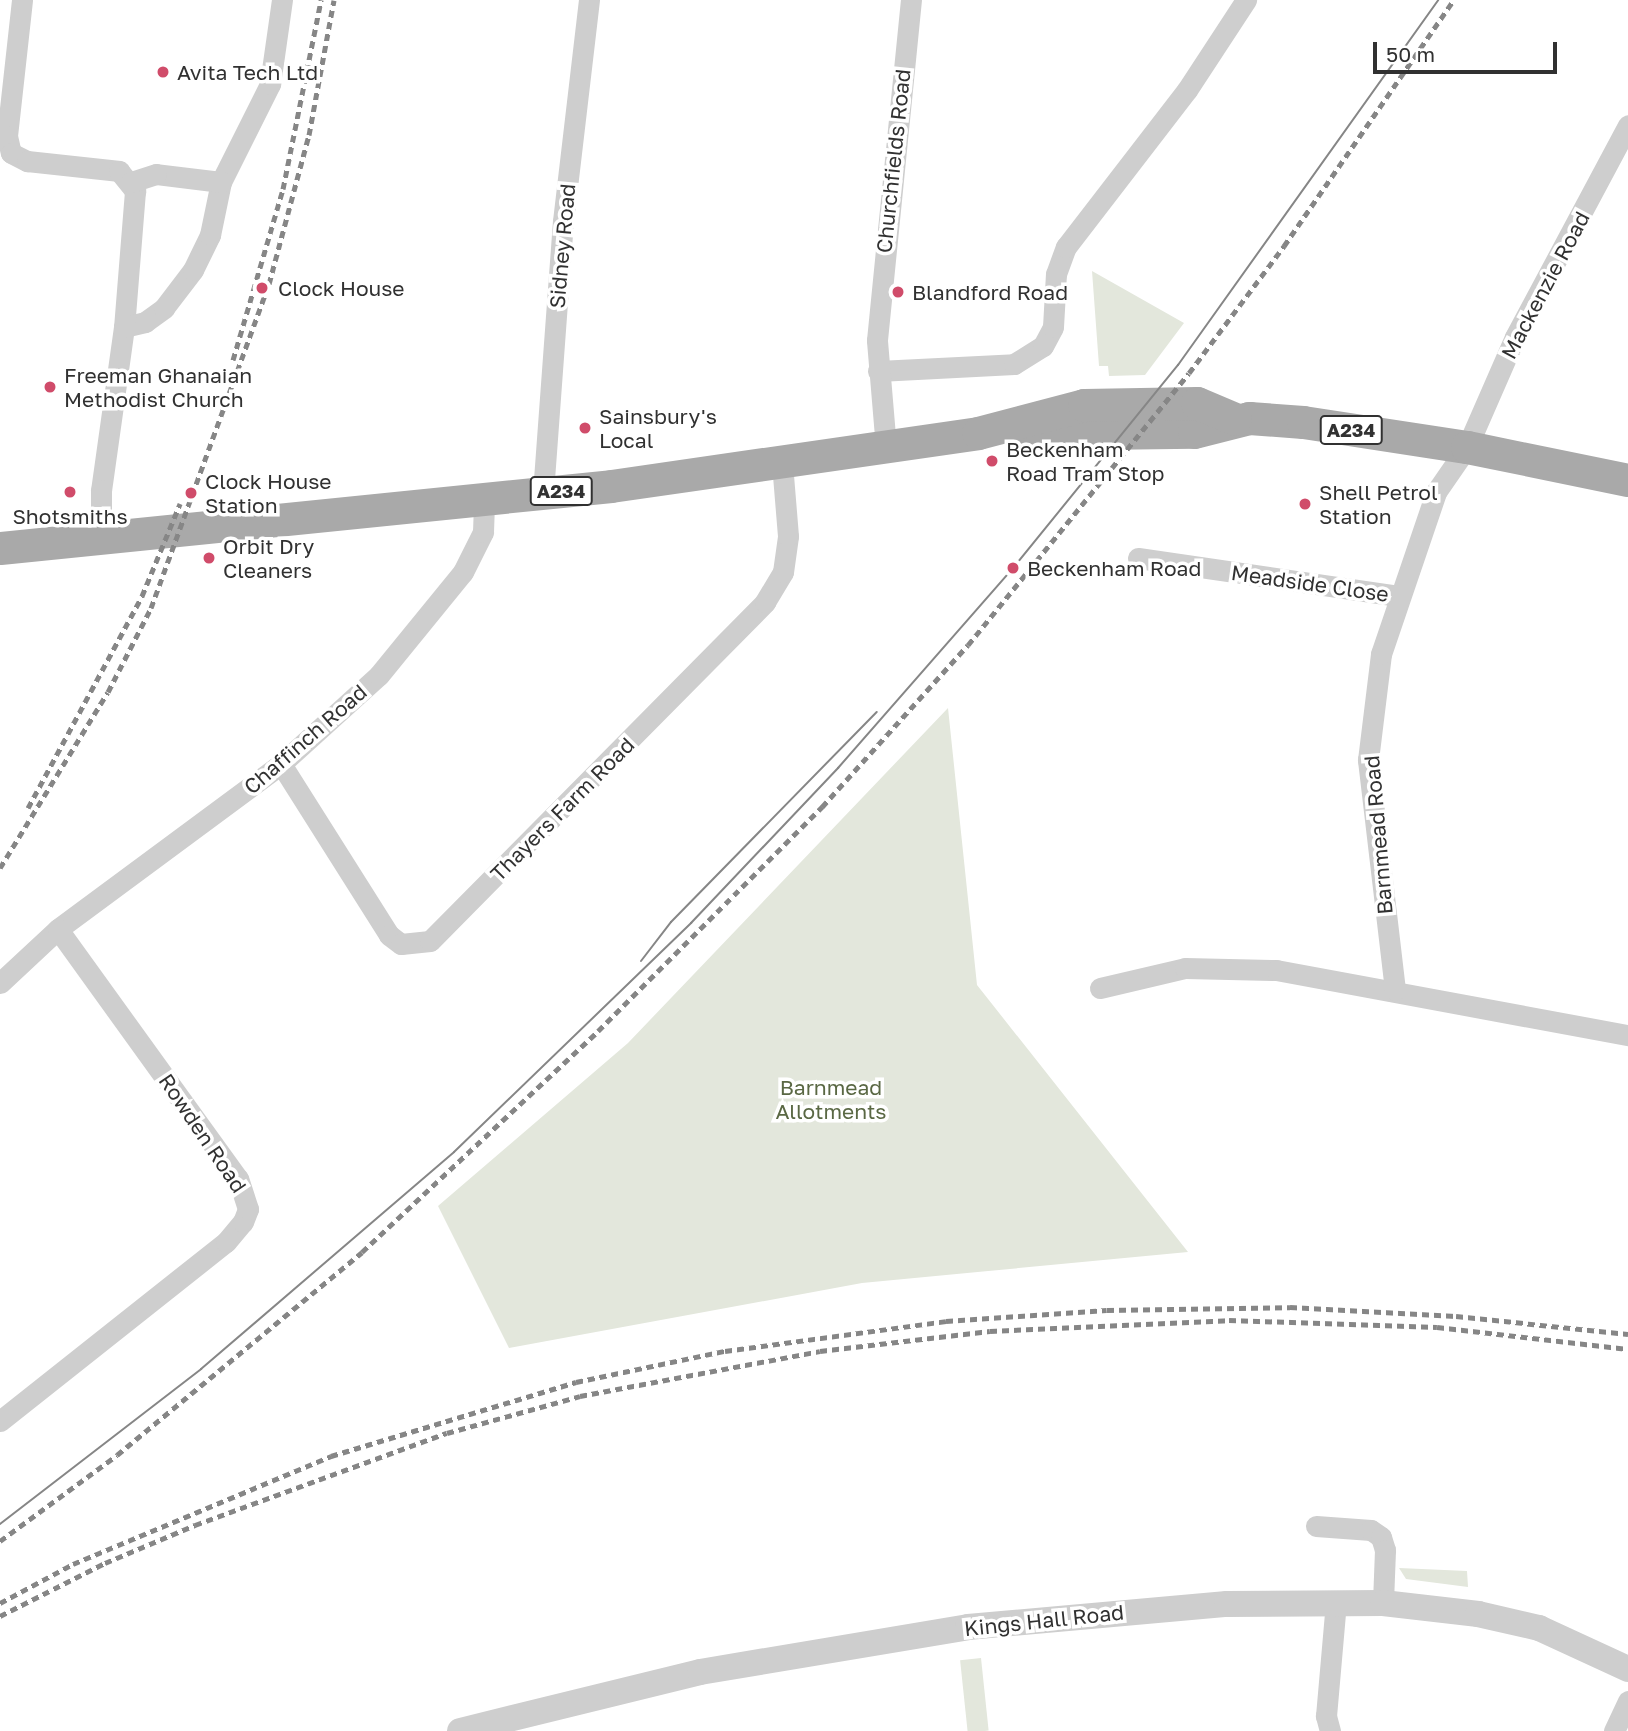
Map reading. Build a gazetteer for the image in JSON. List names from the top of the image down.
{
  "streets": {
    "main road": ["A234"],
    "street": [
      "Churchfields Road",
      "Sidney Road",
      "Mackenzie Road",
      "Meadside Close",
      "Chaffinch Road",
      "Thayers Farm Road",
      "Barnmead Road",
      "Rowden Road",
      "Kings Hall Road"
    ]
  },
  "crossings": [
    ["Churchfields Road", "A234"],
    ["Sidney Road", "A234"],
    ["Mackenzie Road", "A234"],
    ["Mackenzie Road", "Barnmead Road"],
    ["A234", "Chaffinch Road"],
    ["A234", "Thayers Farm Road"],
    ["A234", "Barnmead Road"],
    ["Meadside Close", "Barnmead Road"],
    ["Chaffinch Road", "Thayers Farm Road"],
    ["Chaffinch Road", "Rowden Road"]
  ],
  "parks": ["Barnmead Allotments"],
  "places": [
    "Avita Tech Ltd",
    "Clock House",
    "Blandford Road",
    "Freeman Ghanaian Methodist Church",
    "Sainsbury's Local",
    "Beckenham Road Tram Stop",
    "Shotsmiths",
    "Clock House Station",
    "Shell Petrol Station",
    "Orbit Dry Cleaners",
    "Beckenham Road"
  ],
  "scale_bar": "50 m"
}
